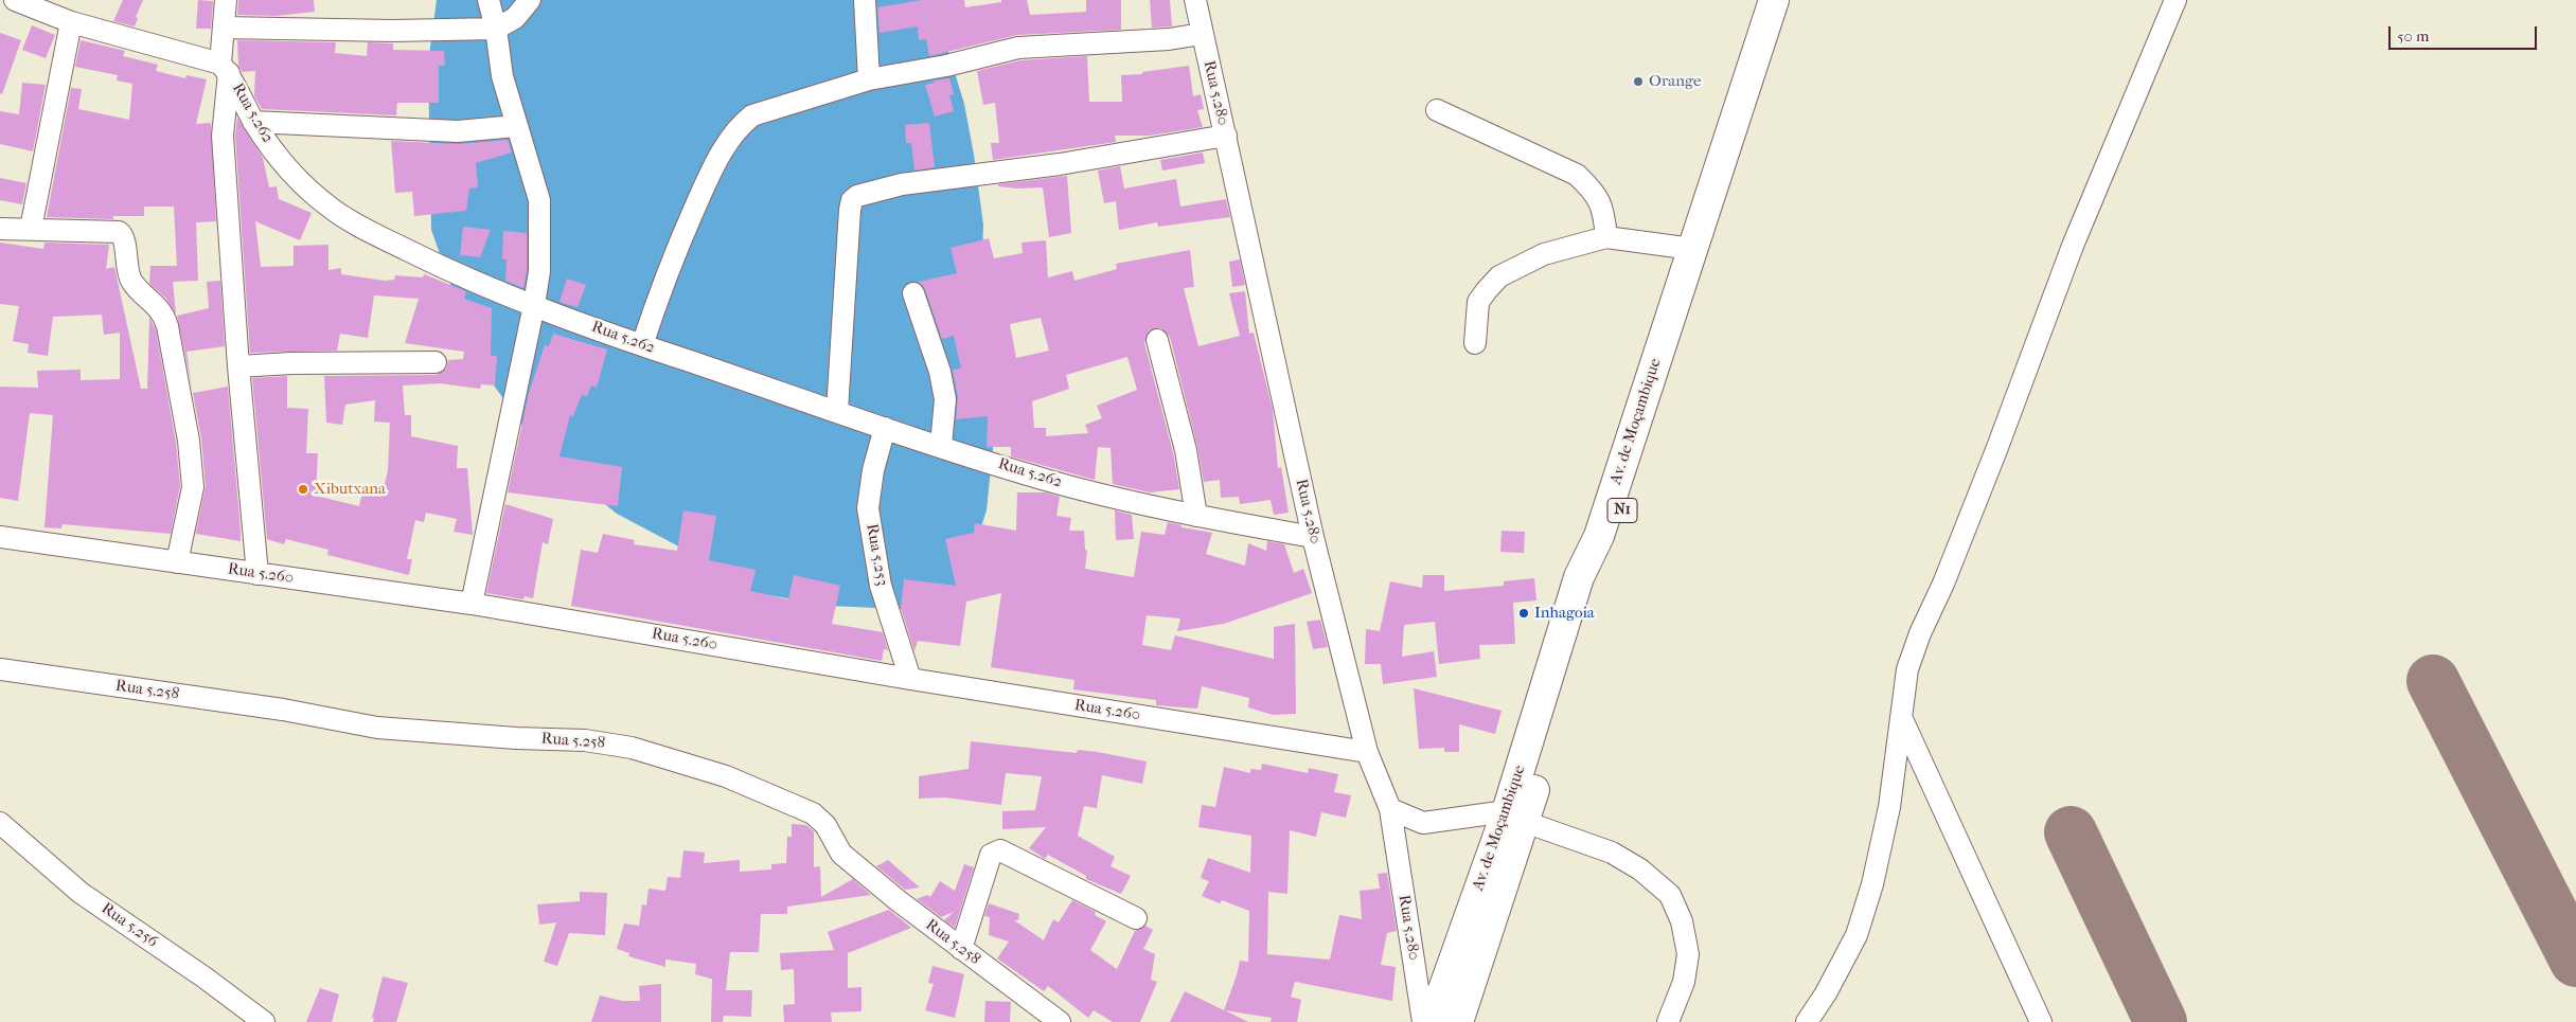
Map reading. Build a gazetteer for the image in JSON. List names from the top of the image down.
{
  "streets": {
    "highway": ["Av. de Moçambique", "N1"],
    "street": [
      "Rua 5.280",
      "Rua 5.262",
      "Rua 5.253",
      "Rua 5.260",
      "Rua 5.258",
      "Rua 5.256"
    ]
  },
  "crossings": [
    ["Rua 5.280", "Rua 5.262"],
    ["Rua 5.280", "Rua 5.260"],
    ["Rua 5.262", "Rua 5.253"],
    ["Rua 5.253", "Rua 5.260"]
  ],
  "places": ["Orange", "Xibutxana", "Inhagoia"],
  "scale_bar": "50 m"
}
